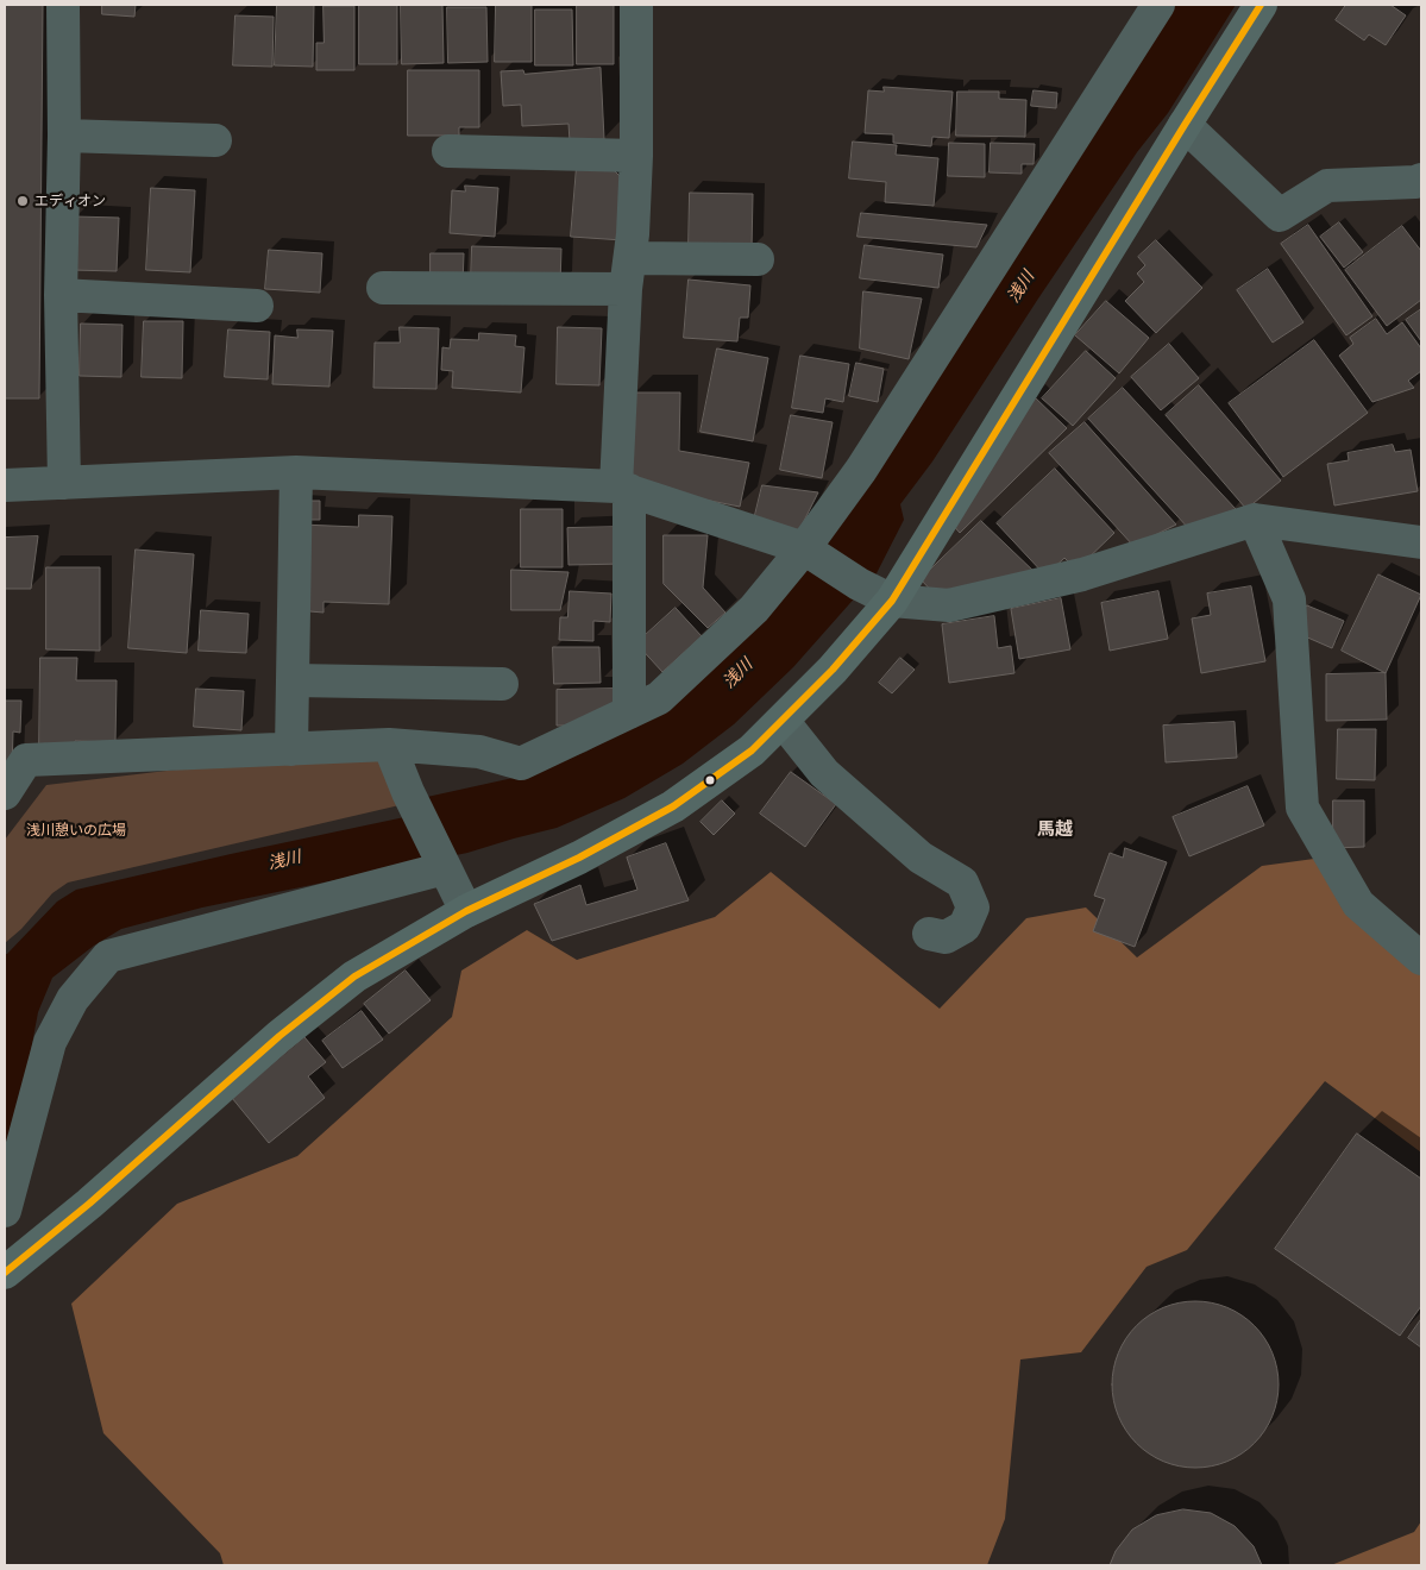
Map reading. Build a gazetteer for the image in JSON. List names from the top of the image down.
{
  "districts": ["馬越"],
  "water": ["浅川"],
  "parks": ["浅川憩いの広場"],
  "places": ["エディオン"]
}
